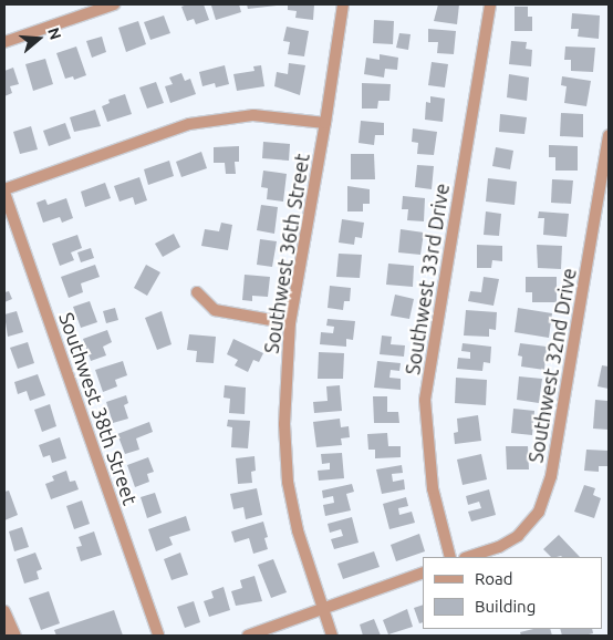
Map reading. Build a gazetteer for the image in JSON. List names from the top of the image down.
{
  "streets": {
    "street": [
      "Southwest 36th Street",
      "Southwest 33rd Drive",
      "Southwest 32nd Drive",
      "Southwest 38th Street"
    ]
  },
  "legend": ["Road", "Building"],
  "north": "right"
}
